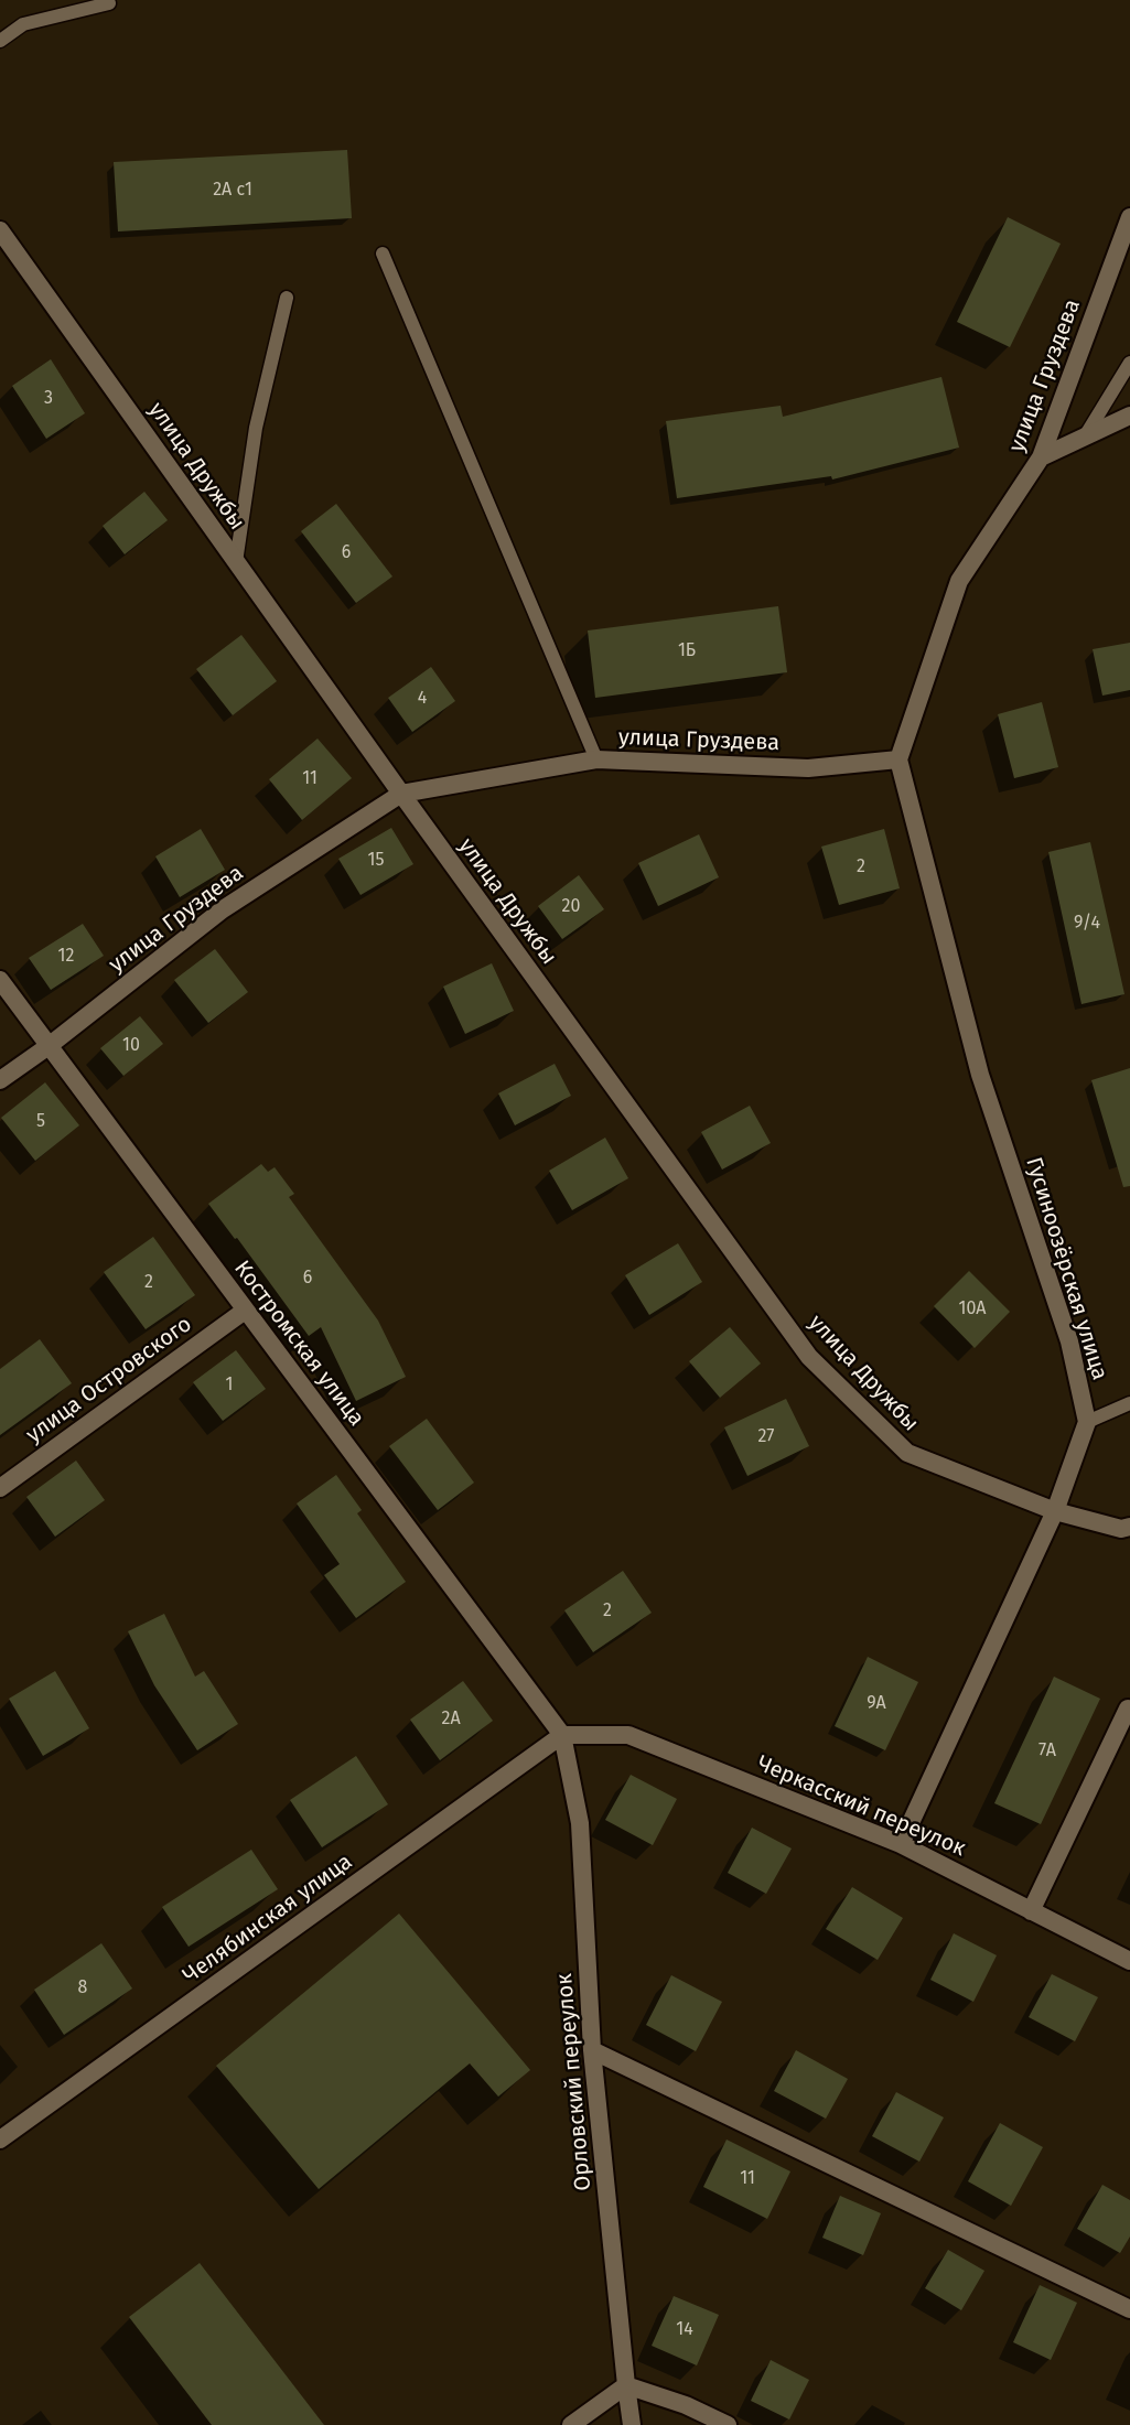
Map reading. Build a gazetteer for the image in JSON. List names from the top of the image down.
{
  "streets": {
    "street": [
      "улица Груздева",
      "улица Дружбы",
      "Гусиноозёрская улица",
      "Костромская улица",
      "улица Островского",
      "Черкасский переулок",
      "Челябинская улица",
      "Орловский переулок"
    ]
  },
  "crossings": [
    ["улица Груздева", "улица Дружбы"],
    ["улица Груздева", "Гусиноозёрская улица"],
    ["улица Груздева", "Костромская улица"],
    ["Костромская улица", "улица Островского"],
    ["Костромская улица", "Черкасский переулок"],
    ["Костромская улица", "Челябинская улица"],
    ["Костромская улица", "Орловский переулок"],
    ["Черкасский переулок", "Челябинская улица"],
    ["Черкасский переулок", "Орловский переулок"],
    ["Челябинская улица", "Орловский переулок"]
  ],
  "house_numbers": [
    "2А с1",
    "3",
    "6",
    "1Б",
    "4",
    "11",
    "15",
    "2",
    "20",
    "9/4",
    "12",
    "10",
    "5",
    "6",
    "2",
    "10А",
    "1",
    "27",
    "2",
    "9А",
    "2А",
    "7А",
    "8",
    "11",
    "14"
  ]
}
